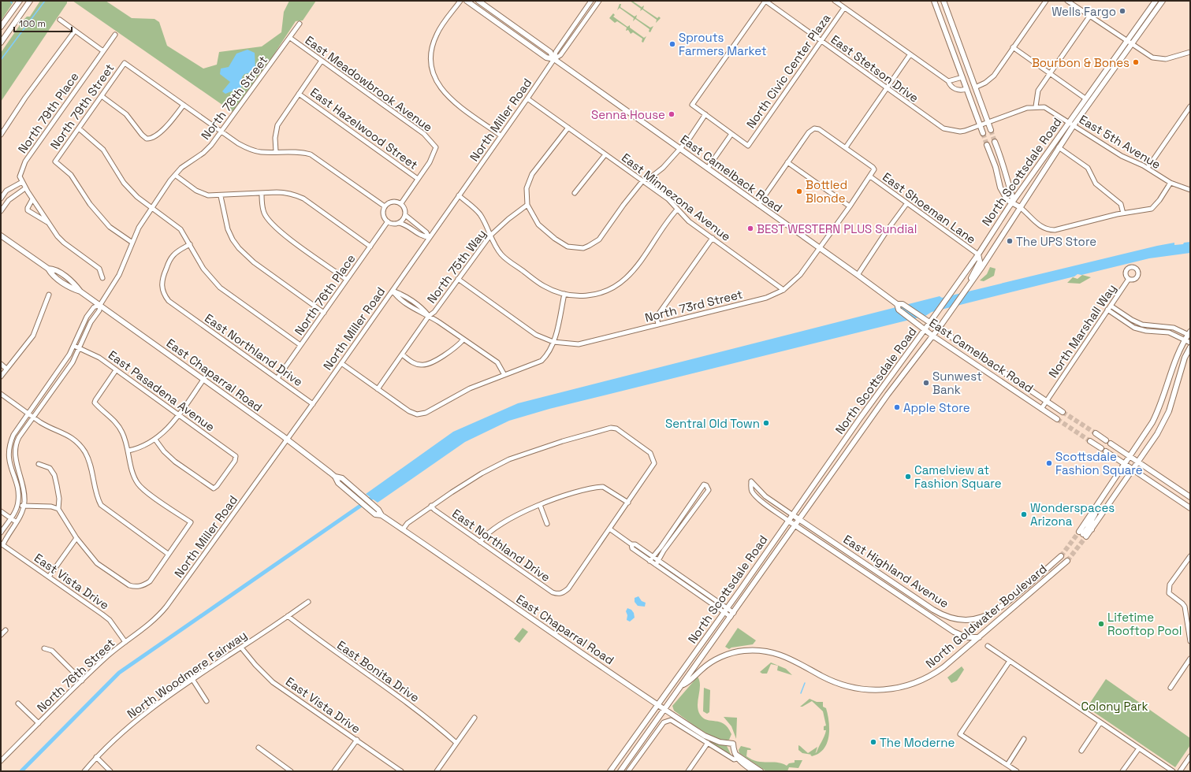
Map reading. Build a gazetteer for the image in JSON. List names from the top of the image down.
{
  "streets": {
    "main road": [
      "North Scottsdale Road",
      "East Camelback Road",
      "East Chaparral Road",
      "East Highland Avenue",
      "North Goldwater Boulevard"
    ],
    "street": [
      "East Stetson Drive",
      "North Civic Center Plaza",
      "East Meadowbrook Avenue",
      "North 78th Street",
      "North 79th Street",
      "North 79th Place",
      "North Miller Road",
      "East Hazelwood Street",
      "East 5th Avenue",
      "East Minnezona Avenue",
      "East Shoeman Lane",
      "North 75th Way",
      "North 76th Place",
      "North 73rd Street",
      "North Marshall Way",
      "East Northland Drive",
      "East Pasadena Avenue",
      "East Vista Drive",
      "East Bonita Drive",
      "North Woodmere Fairway",
      "North 76th Street"
    ]
  },
  "crossings": [
    ["East Stetson Drive", "North Civic Center Plaza"],
    ["North Civic Center Plaza", "East Camelback Road"],
    ["East Meadowbrook Avenue", "North 78th Street"],
    ["East Meadowbrook Avenue", "East Hazelwood Street"],
    ["North 78th Street", "North 79th Street"],
    ["North 78th Street", "East Chaparral Road"],
    ["North 78th Street", "East Pasadena Avenue"],
    ["North 78th Street", "East Vista Drive"],
    ["North Miller Road", "East Camelback Road"],
    ["North Miller Road", "East Minnezona Avenue"],
    ["North Miller Road", "East Northland Drive"],
    ["North Miller Road", "East Chaparral Road"],
    ["North Miller Road", "North 76th Street"],
    ["East 5th Avenue", "North Scottsdale Road"],
    ["North Scottsdale Road", "East Camelback Road"],
    ["North Scottsdale Road", "East Shoeman Lane"],
    ["North Scottsdale Road", "East Chaparral Road"],
    ["North Scottsdale Road", "East Highland Avenue"],
    ["North Scottsdale Road", "North Goldwater Boulevard"],
    ["East Camelback Road", "North 73rd Street"],
    ["East Camelback Road", "North Marshall Way"],
    ["East Minnezona Avenue", "North 75th Way"],
    ["East Minnezona Avenue", "North 73rd Street"],
    ["East Shoeman Lane", "North 73rd Street"],
    ["North 75th Way", "North 73rd Street"],
    ["North 76th Place", "East Northland Drive"],
    ["East Highland Avenue", "North Goldwater Boulevard"],
    ["East Vista Drive", "North Woodmere Fairway"],
    ["East Vista Drive", "North 76th Street"],
    ["East Bonita Drive", "North Woodmere Fairway"]
  ],
  "parks": ["Colony Park"],
  "places": [
    "Wells Fargo",
    "Sprouts Farmers Market",
    "Bourbon & Bones",
    "Senna House",
    "Bottled Blonde",
    "BEST WESTERN PLUS Sundial",
    "The UPS Store",
    "Sunwest Bank",
    "Apple Store",
    "Sentral Old Town",
    "Scottsdale Fashion Square",
    "Camelview at Fashion Square",
    "Wonderspaces Arizona",
    "Lifetime Rooftop Pool",
    "The Moderne"
  ],
  "scale_bar": "100 m"
}
